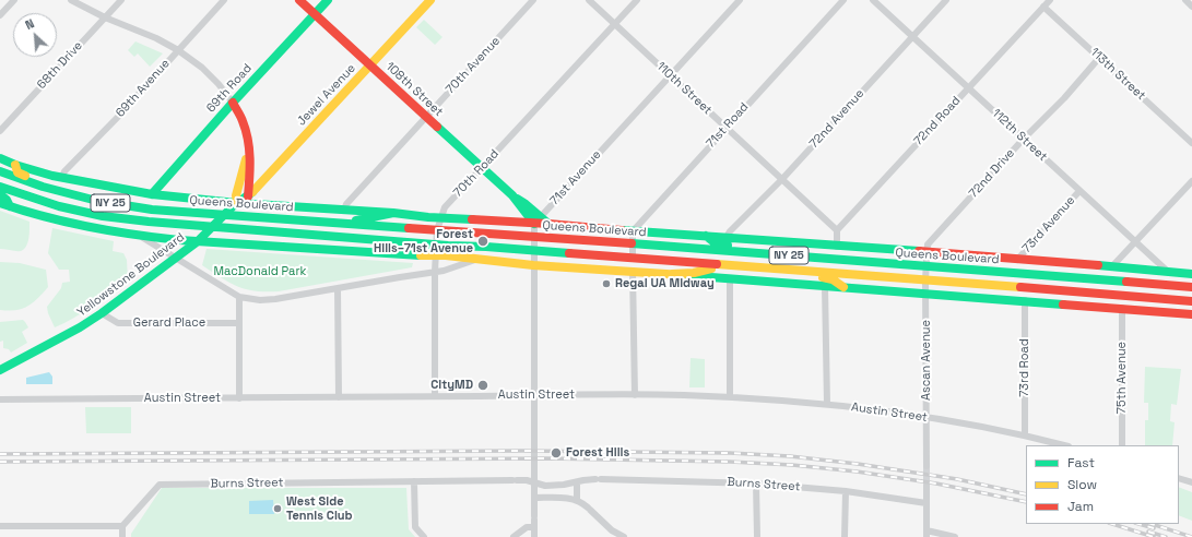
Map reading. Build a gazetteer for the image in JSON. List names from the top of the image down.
{
  "streets": {
    "street": [
      "68th Drive",
      "70th Avenue",
      "113th Street",
      "69th Avenue",
      "69th Road",
      "110th Street",
      "108th Street",
      "Jewel Avenue",
      "72nd Avenue",
      "72nd Road",
      "71st Road",
      "112th Street",
      "70th Road",
      "72nd Drive",
      "71st Avenue",
      "NY 25",
      "Queens Boulevard",
      "73rd Avenue",
      "Yellowstone Boulevard",
      "Gerard Place",
      "Ascan Avenue",
      "73rd Road",
      "75th Avenue",
      "Austin Street",
      "Burns Street"
    ]
  },
  "crossings": [
    ["70th Avenue", "108th Street"],
    ["70th Avenue", "Queens Boulevard"],
    ["113th Street", "72nd Road"],
    ["113th Street", "72nd Drive"],
    ["69th Avenue", "Queens Boulevard"],
    ["69th Road", "108th Street"],
    ["69th Road", "Queens Boulevard"],
    ["110th Street", "72nd Avenue"],
    ["110th Street", "72nd Road"],
    ["110th Street", "71st Road"],
    ["110th Street", "70th Road"],
    ["110th Street", "71st Avenue"],
    ["108th Street", "Jewel Avenue"],
    ["108th Street", "70th Road"],
    ["108th Street", "71st Avenue"],
    ["108th Street", "Queens Boulevard"],
    ["Jewel Avenue", "Queens Boulevard"],
    ["Jewel Avenue", "Yellowstone Boulevard"],
    ["72nd Avenue", "112th Street"],
    ["72nd Avenue", "Queens Boulevard"],
    ["72nd Road", "112th Street"],
    ["71st Road", "Queens Boulevard"],
    ["112th Street", "72nd Drive"],
    ["112th Street", "Queens Boulevard"],
    ["112th Street", "73rd Avenue"],
    ["70th Road", "Queens Boulevard"],
    ["70th Road", "Austin Street"],
    ["72nd Drive", "Queens Boulevard"],
    ["71st Avenue", "Queens Boulevard"],
    ["Queens Boulevard", "73rd Avenue"],
    ["Queens Boulevard", "Yellowstone Boulevard"],
    ["Queens Boulevard", "Ascan Avenue"],
    ["Yellowstone Boulevard", "Gerard Place"],
    ["Ascan Avenue", "Austin Street"],
    ["73rd Road", "Austin Street"]
  ],
  "parks": ["MacDonald Park"],
  "places": [
    "Forest Hills–71st Avenue",
    "Regal UA Midway",
    "CityMD",
    "Forest Hills",
    "West Side Tennis Club"
  ],
  "legend": ["Fast", "Slow", "Jam"],
  "north": "top left"
}
